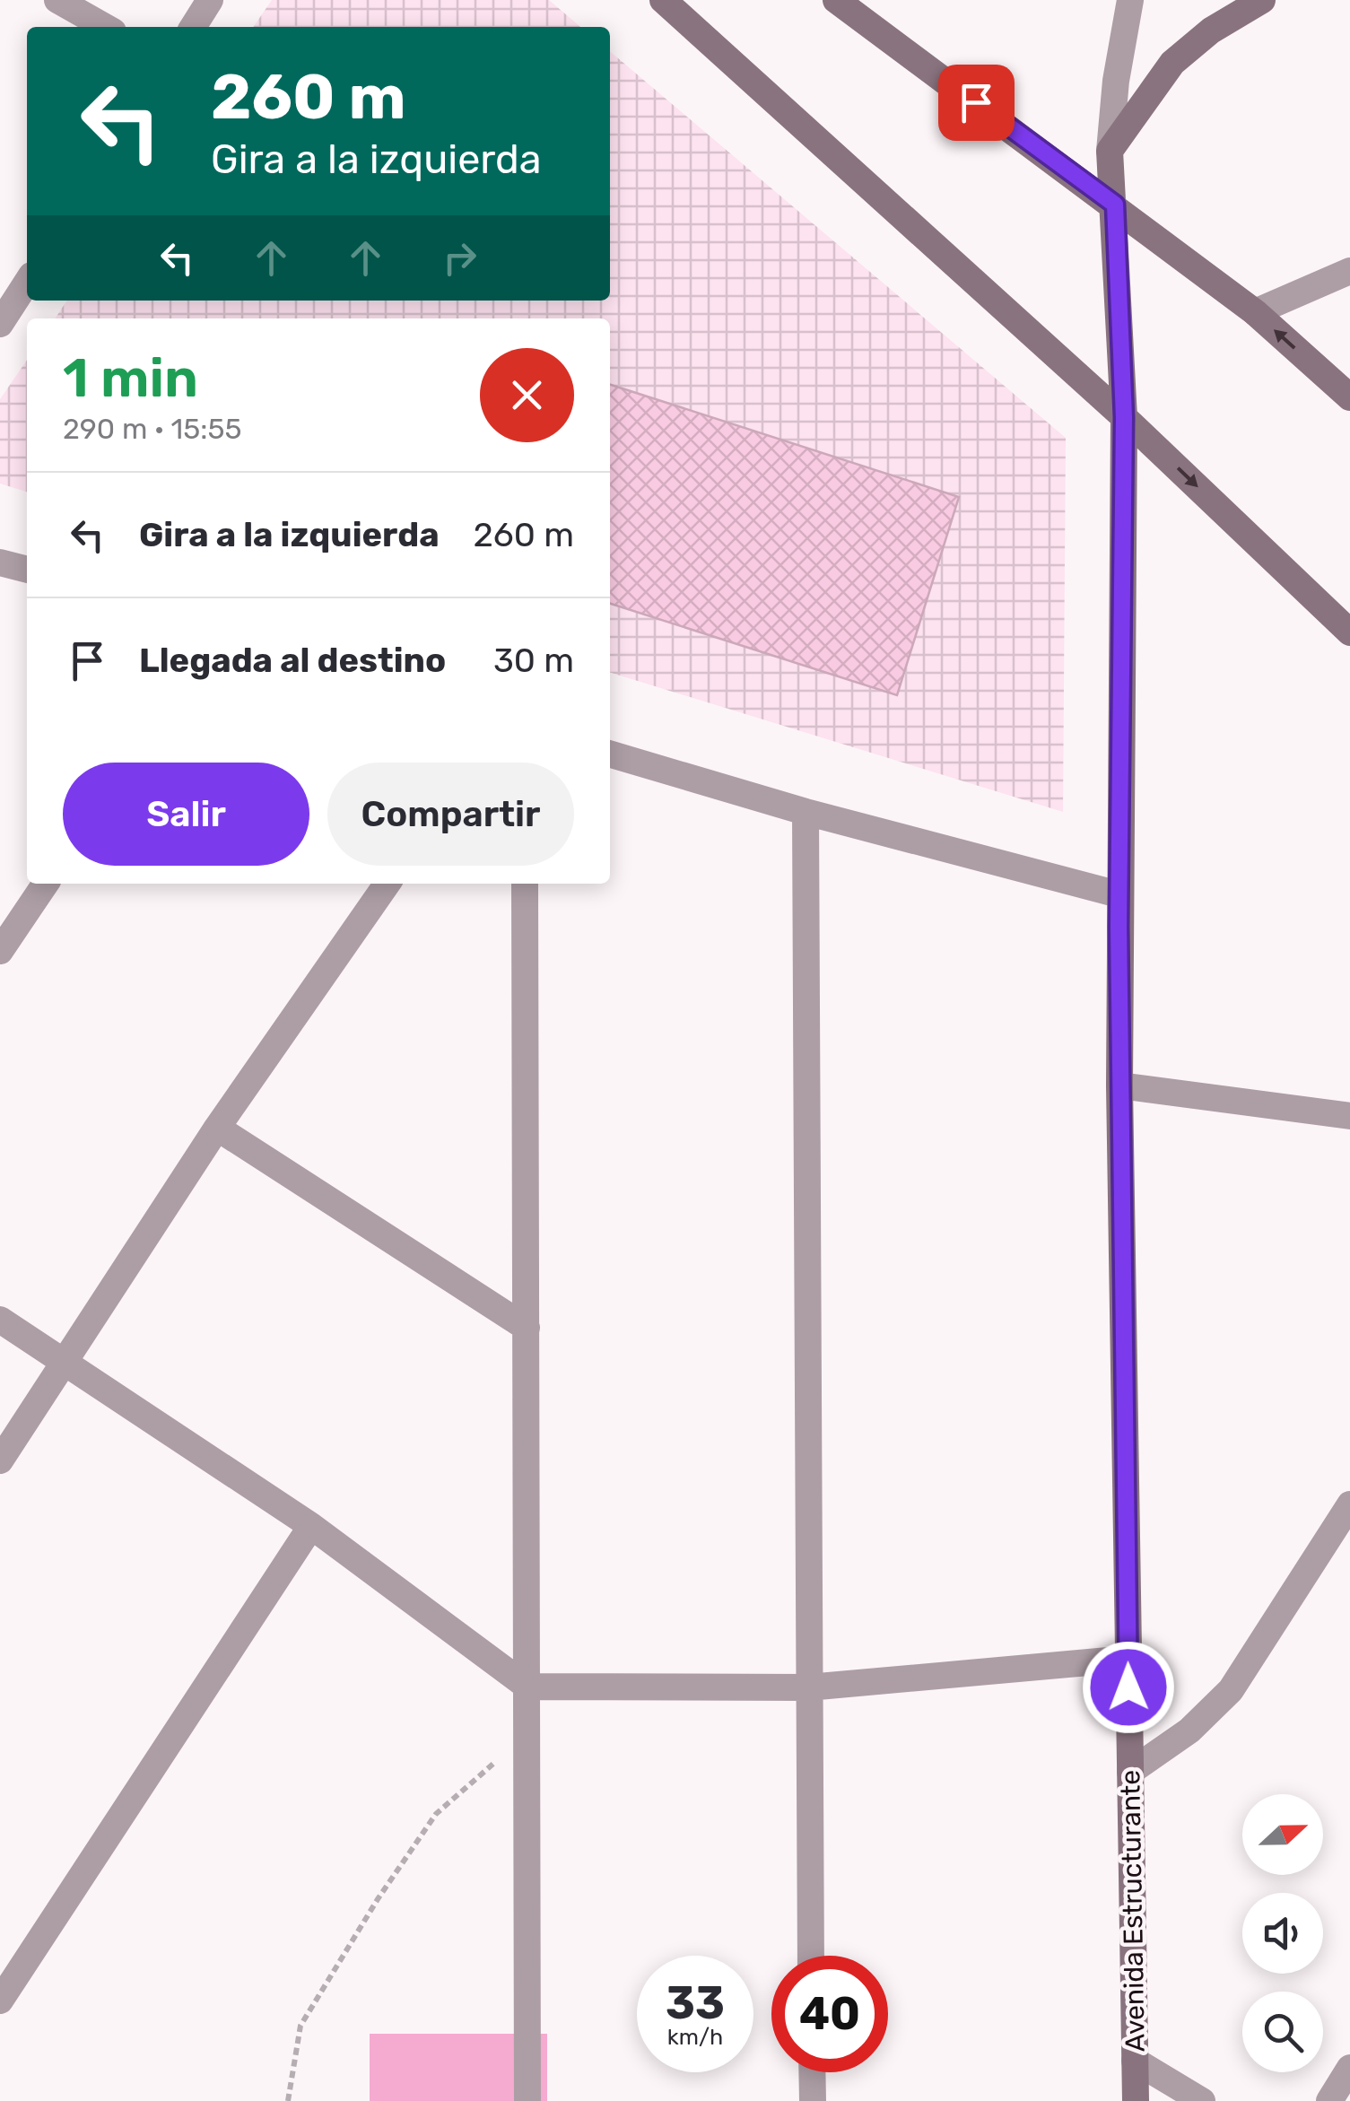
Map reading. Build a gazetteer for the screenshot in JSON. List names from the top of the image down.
{
  "streets": {
    "street": ["Avenida Estructurante"]
  },
  "north": "right",
  "page": {
    "turn": ["260 m", "Gira a la izquierda"],
    "heading": ["1 min", "290 m · 15:55"],
    "list": [
      {
        "name": "Gira a la izquierda",
        "value": "260 m"
      },
      {
        "name": "Llegada al destino",
        "value": "30 m"
      }
    ],
    "buttons": ["Salir", "Compartir"],
    "speed": "33 km/h",
    "limit": "40"
  }
}
